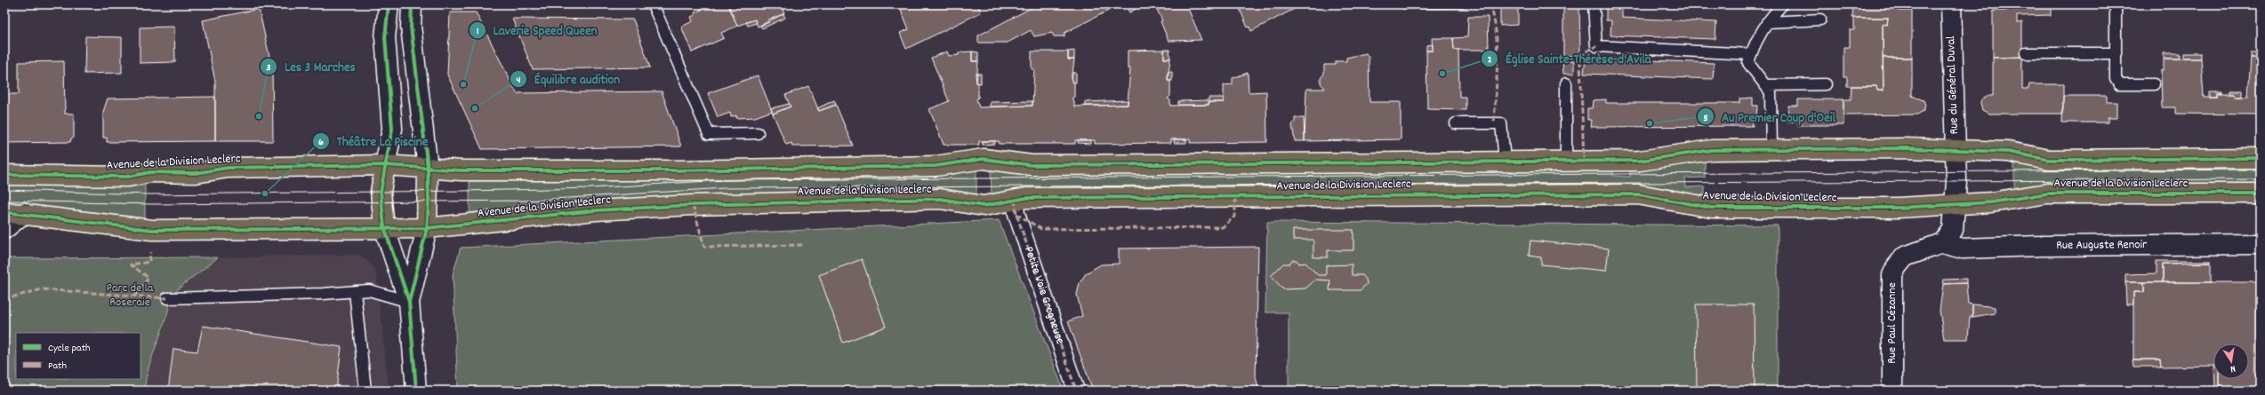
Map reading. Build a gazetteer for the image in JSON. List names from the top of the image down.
{
  "streets": {
    "main road": ["Avenue de la Division Leclerc"],
    "street": [
      "Rue du Général Duval",
      "Rue Auguste Renoir",
      "Petite Voie Grogneuse",
      "Rue Paul Cézanne"
    ]
  },
  "crossings": [
    ["Rue du Général Duval", "Avenue de la Division Leclerc"],
    ["Rue du Général Duval", "Rue Auguste Renoir"],
    ["Rue du Général Duval", "Rue Paul Cézanne"],
    ["Avenue de la Division Leclerc", "Petite Voie Grogneuse"],
    ["Rue Auguste Renoir", "Rue Paul Cézanne"]
  ],
  "parks": ["Parc de la Roseraie"],
  "places": [
    "Église Sainte-Thérèse-d'Avila",
    "Laverie Speed Queen",
    "Équilibre audition",
    "Les 3 Marches",
    "Au Premier Coup d'Oeil",
    "Théâtre La Piscine"
  ],
  "legend": ["Cycle path", "Path"],
  "north": "bottom"
}
